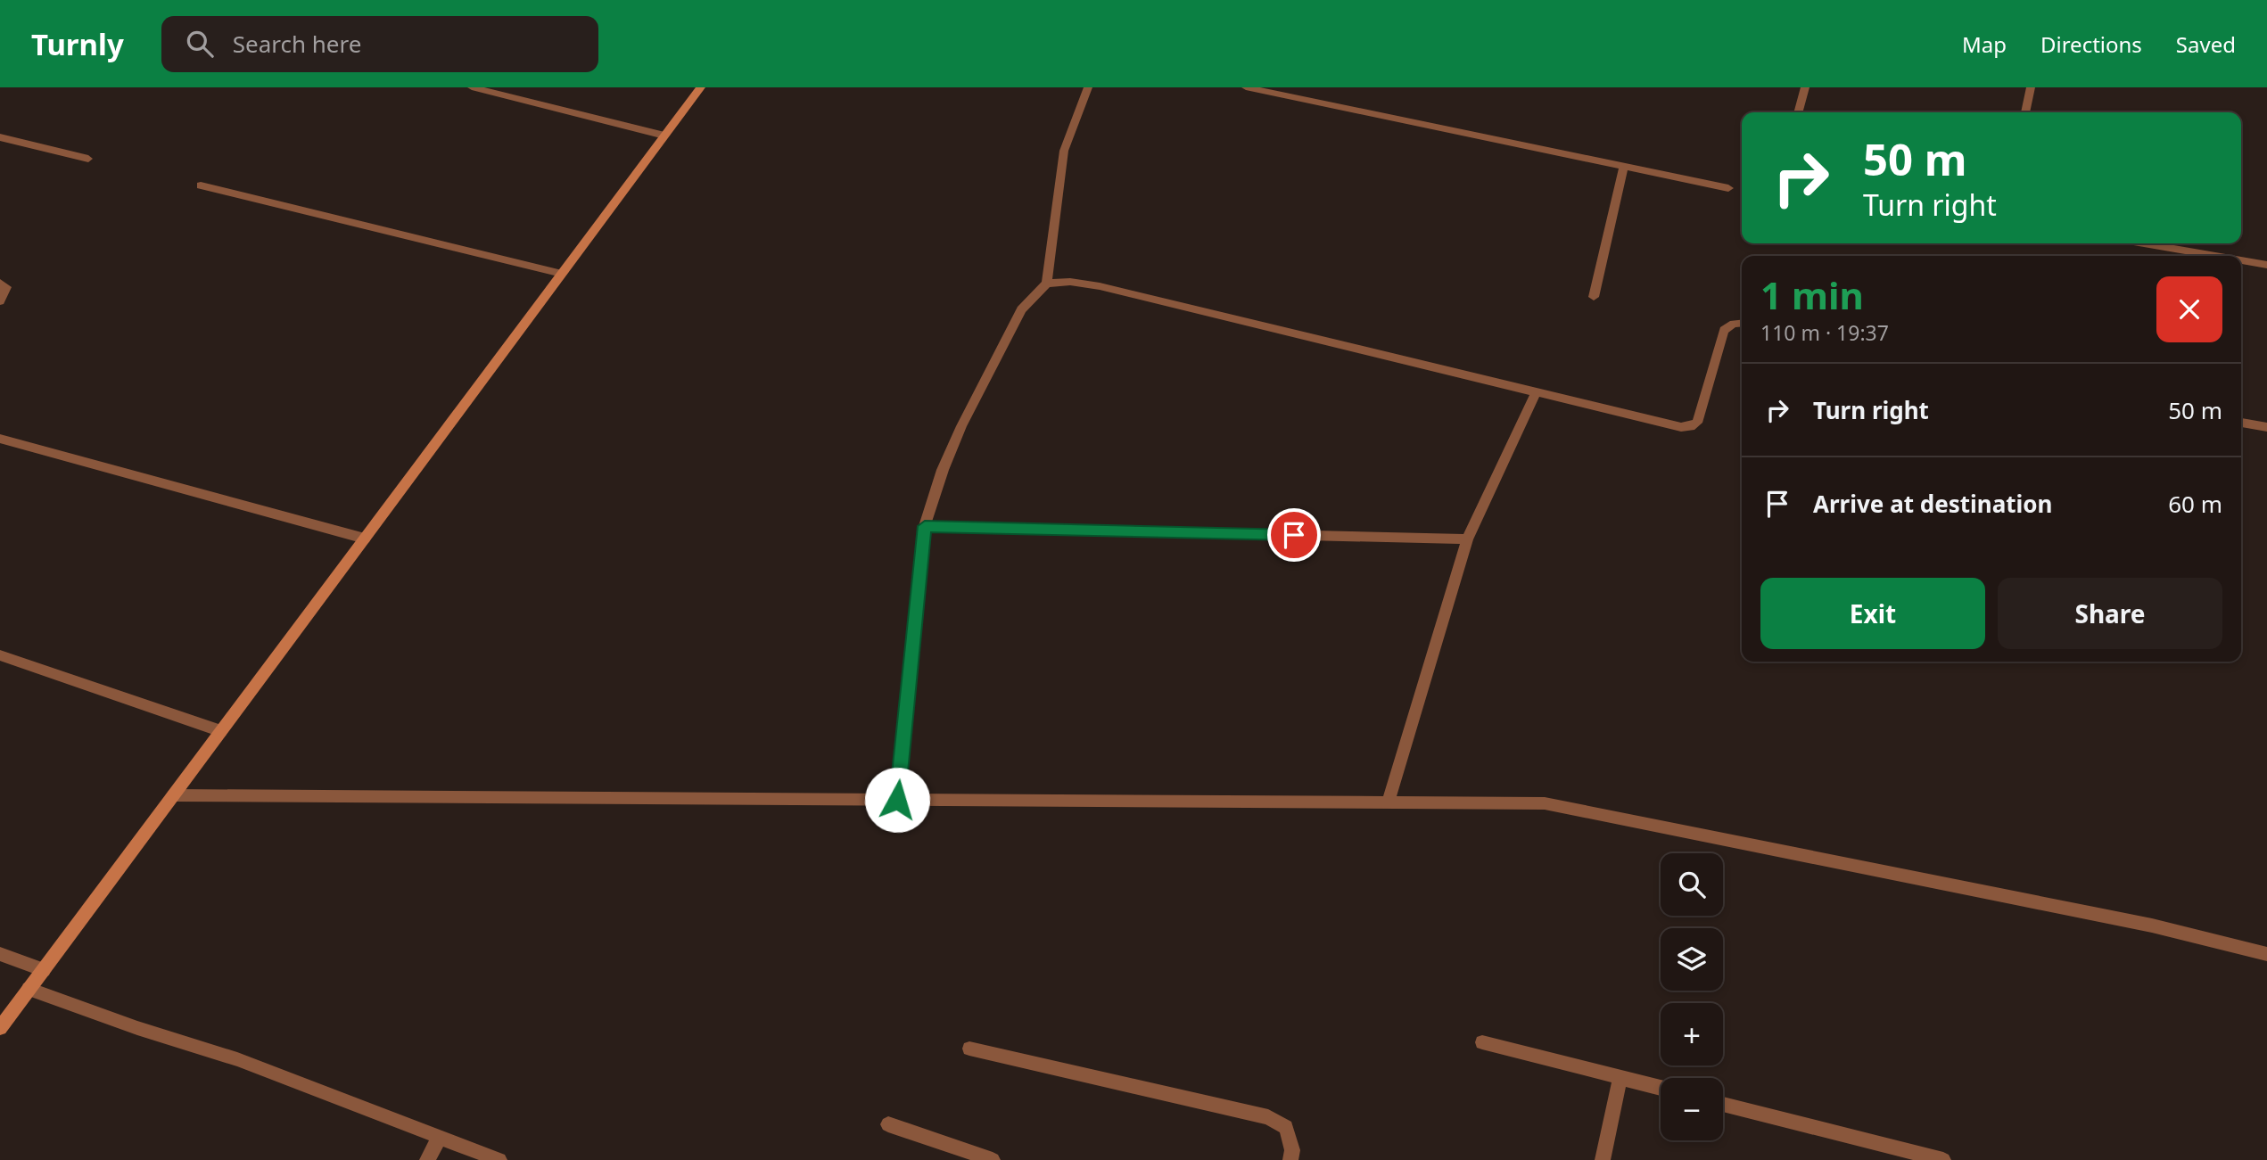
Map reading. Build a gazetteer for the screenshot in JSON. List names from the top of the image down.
{
  "page": {
    "header": "Turnly",
    "search": "Search here",
    "nav": ["Map", "Directions", "Saved"],
    "turn": ["50 m", "Turn right"],
    "heading": ["1 min", "110 m · 19:37"],
    "list": [
      {
        "name": "Turn right",
        "value": "50 m"
      },
      {
        "name": "Arrive at destination",
        "value": "60 m"
      }
    ],
    "buttons": ["Exit", "Share"],
    "map_buttons": ["+", "−"]
  }
}
